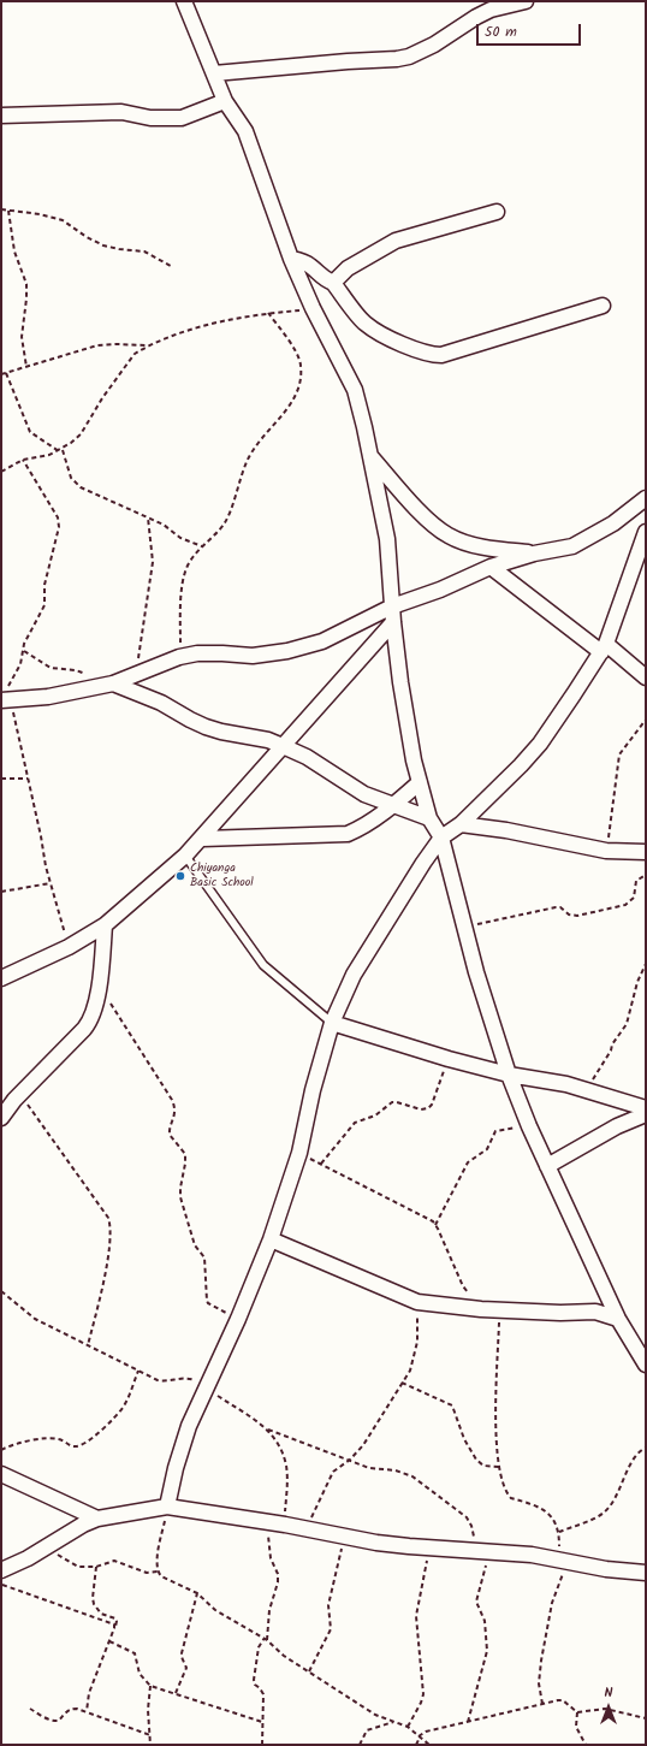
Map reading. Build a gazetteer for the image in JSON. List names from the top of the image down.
{
  "places": ["Chiyanga Basic School"],
  "scale_bar": "50 m",
  "north": "top"
}
